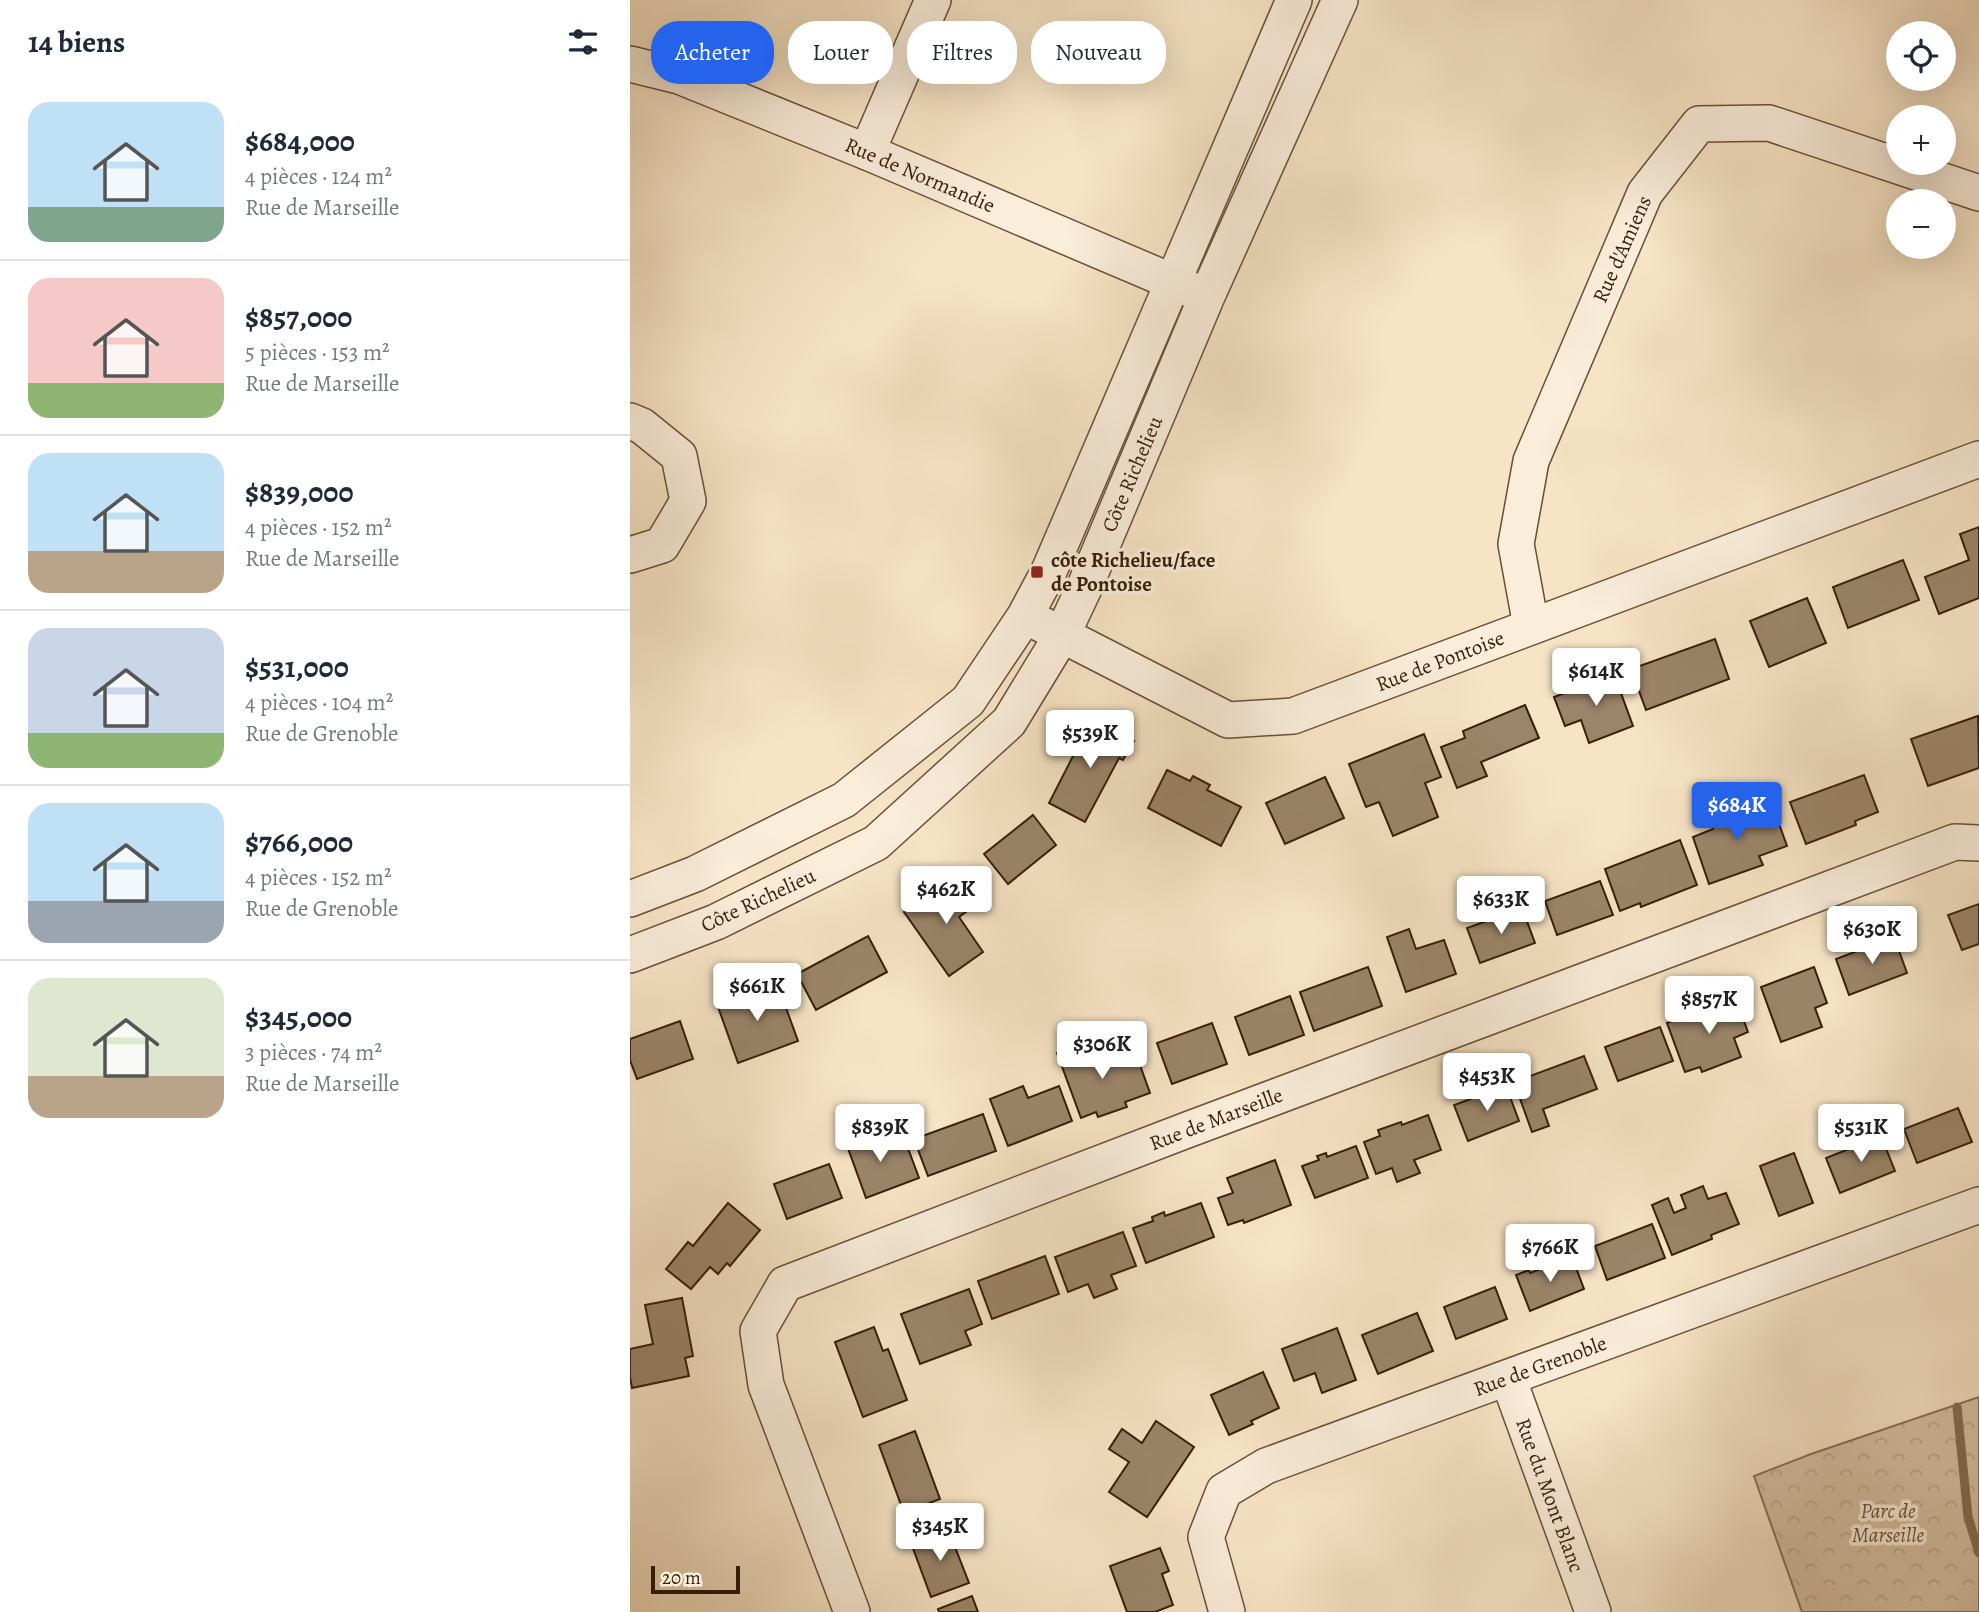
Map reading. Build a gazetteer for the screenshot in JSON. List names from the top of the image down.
{
  "streets": {
    "street": [
      "Rue de Normandie",
      "Rue d'Amiens",
      "Côte Richelieu",
      "Rue de Pontoise",
      "Rue de Marseille",
      "Rue de Grenoble",
      "Rue du Mont Blanc"
    ]
  },
  "crossings": [
    ["Rue de Normandie", "Côte Richelieu"],
    ["Rue d'Amiens", "Rue de Pontoise"],
    ["Côte Richelieu", "Rue de Pontoise"],
    ["Rue de Grenoble", "Rue du Mont Blanc"]
  ],
  "parks": ["Parc de Marseille"],
  "places": {
    "transit": ["côte Richelieu/face de Pontoise"]
  },
  "scale_bar": "20 m",
  "page": {
    "heading": "14 biens",
    "map_buttons": ["+", "−"],
    "chip": [
      "Acheter",
      "Louer",
      "Filtres",
      "Nouveau"
    ],
    "list": [
      {
        "name": "$684,000",
        "note": "4 pièces · 124 m² · Rue de Marseille"
      },
      {
        "name": "$857,000",
        "note": "5 pièces · 153 m² · Rue de Marseille"
      },
      {
        "name": "$839,000",
        "note": "4 pièces · 152 m² · Rue de Marseille"
      },
      {
        "name": "$531,000",
        "note": "4 pièces · 104 m² · Rue de Grenoble"
      },
      {
        "name": "$766,000",
        "note": "4 pièces · 152 m² · Rue de Grenoble"
      },
      {
        "name": "$345,000",
        "note": "3 pièces · 74 m² · Rue de Marseille"
      }
    ],
    "price": [
      "$614K",
      "$539K",
      "$684K",
      "$462K",
      "$633K",
      "$630K",
      "$661K",
      "$857K",
      "$306K",
      "$453K",
      "$839K",
      "$531K",
      "$766K",
      "$345K"
    ],
    "scale": "20 m"
  }
}
